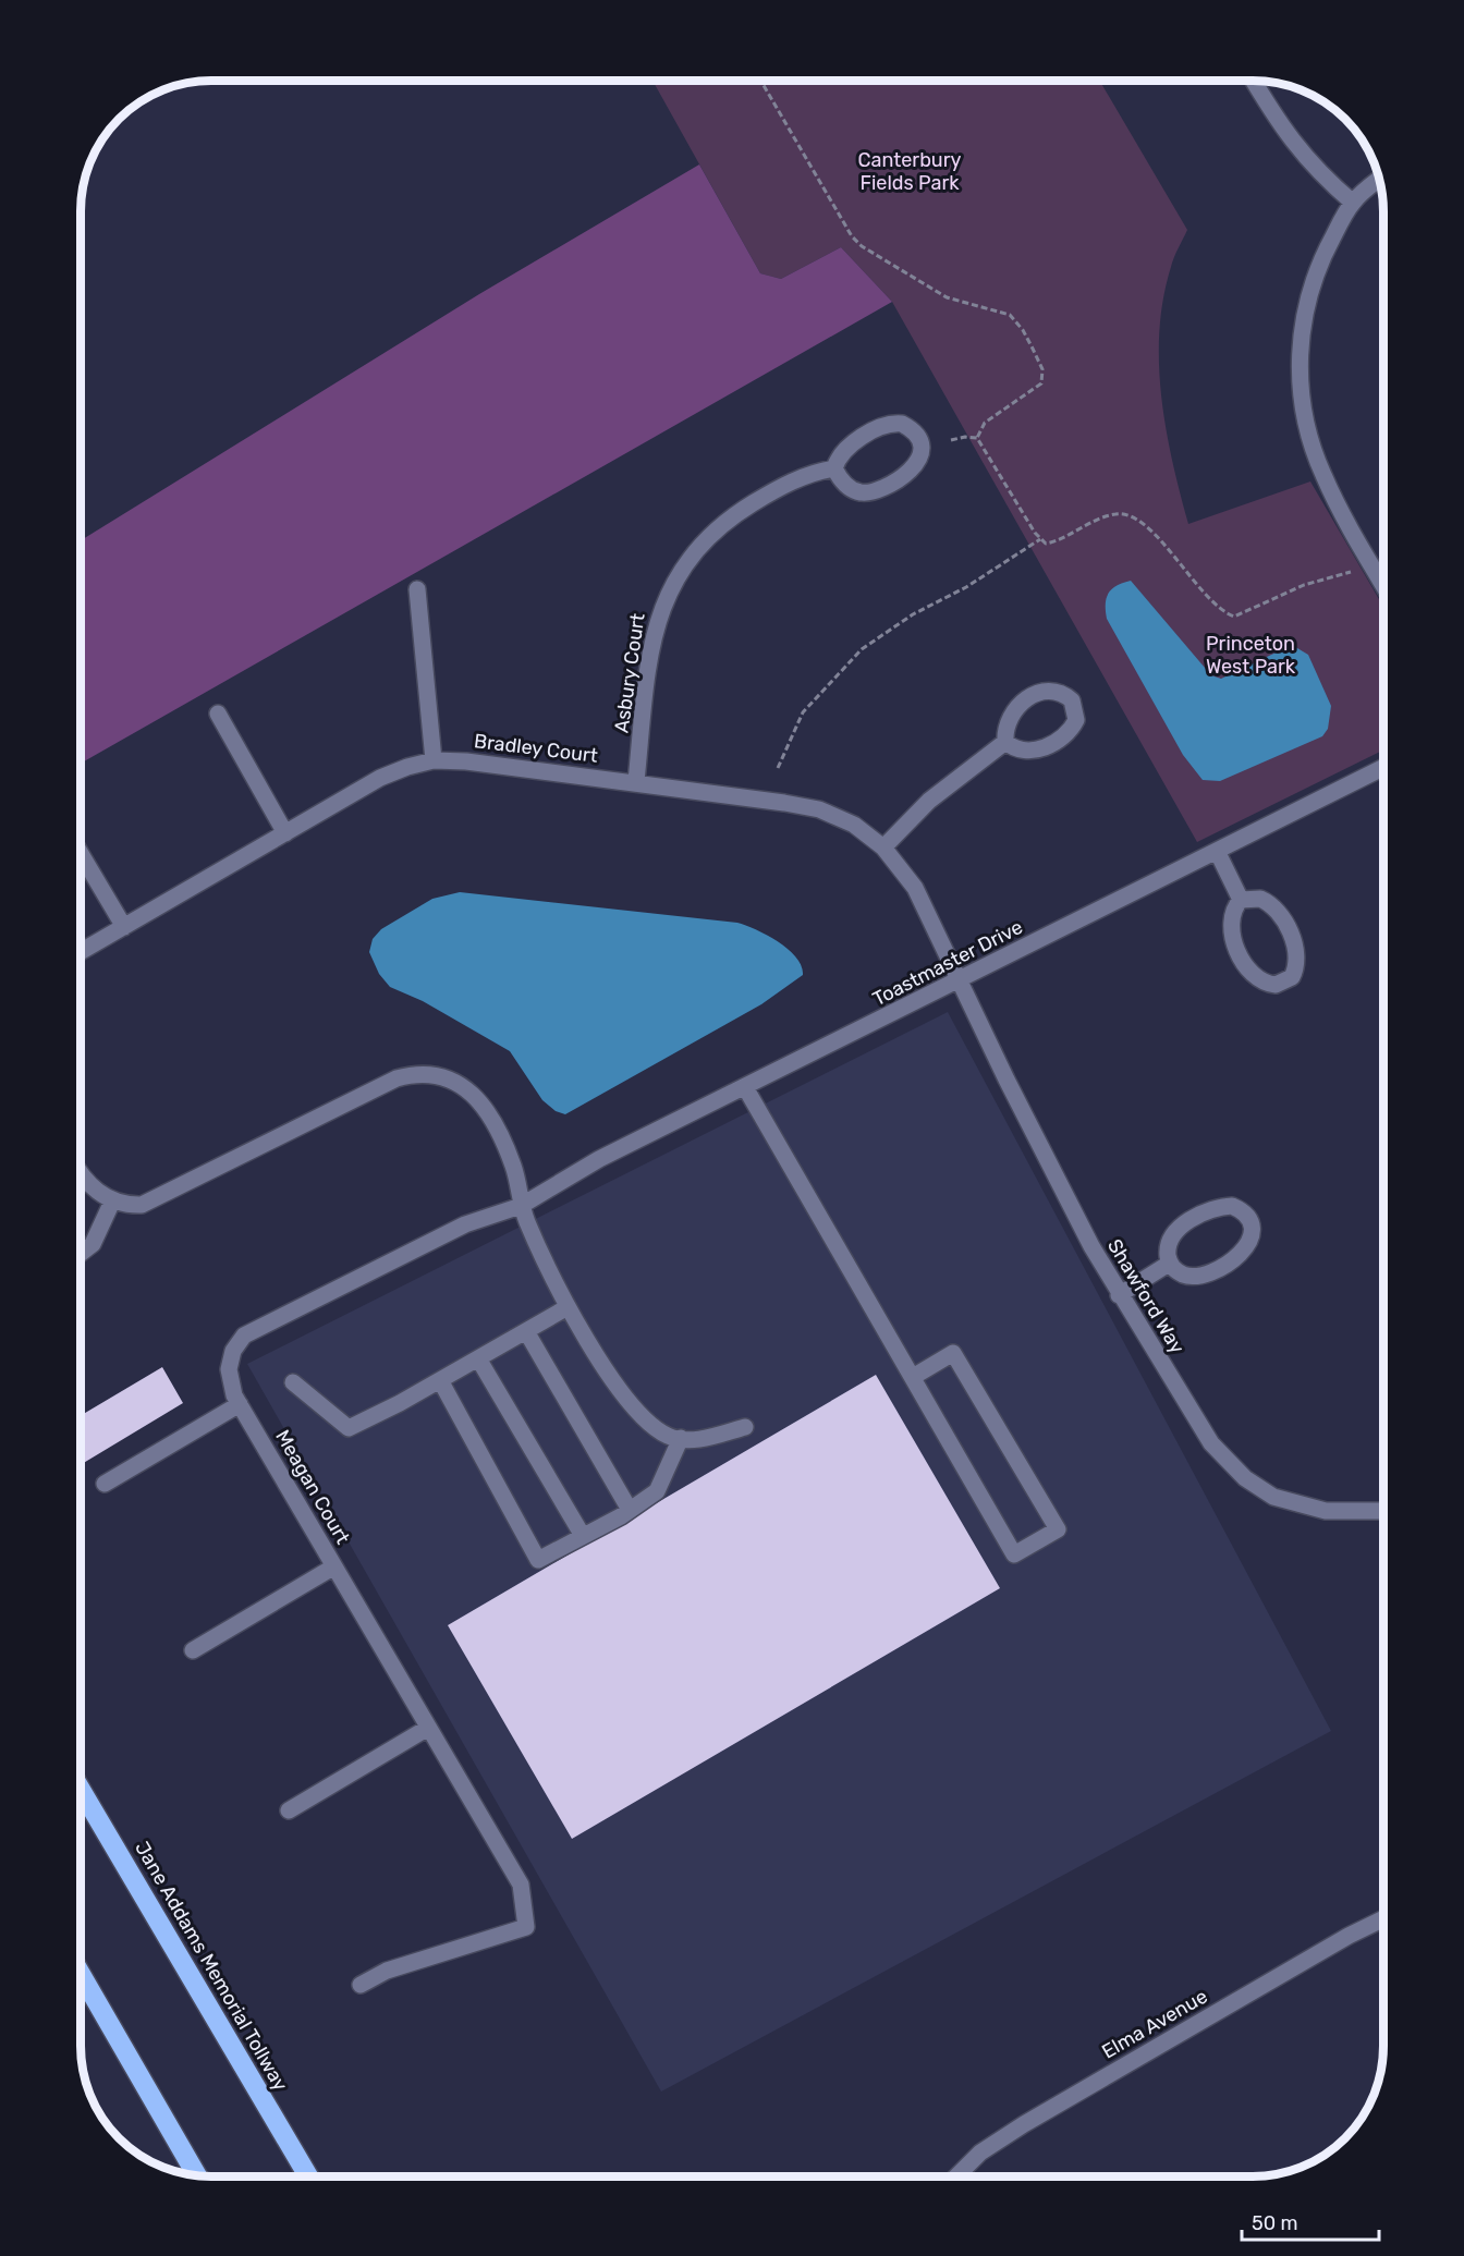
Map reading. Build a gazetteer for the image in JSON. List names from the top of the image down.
{
  "streets": {
    "highway": ["Jane Addams Memorial Tollway"],
    "street": [
      "Asbury Court",
      "Bradley Court",
      "Toastmaster Drive",
      "Shawford Way",
      "Meagan Court",
      "Elma Avenue"
    ]
  },
  "crossings": [
    ["Asbury Court", "Bradley Court"],
    ["Bradley Court", "Toastmaster Drive"],
    ["Bradley Court", "Shawford Way"],
    ["Toastmaster Drive", "Shawford Way"],
    ["Toastmaster Drive", "Meagan Court"]
  ],
  "parks": ["Canterbury Fields Park", "Princeton West Park"],
  "scale_bar": "50 m"
}
